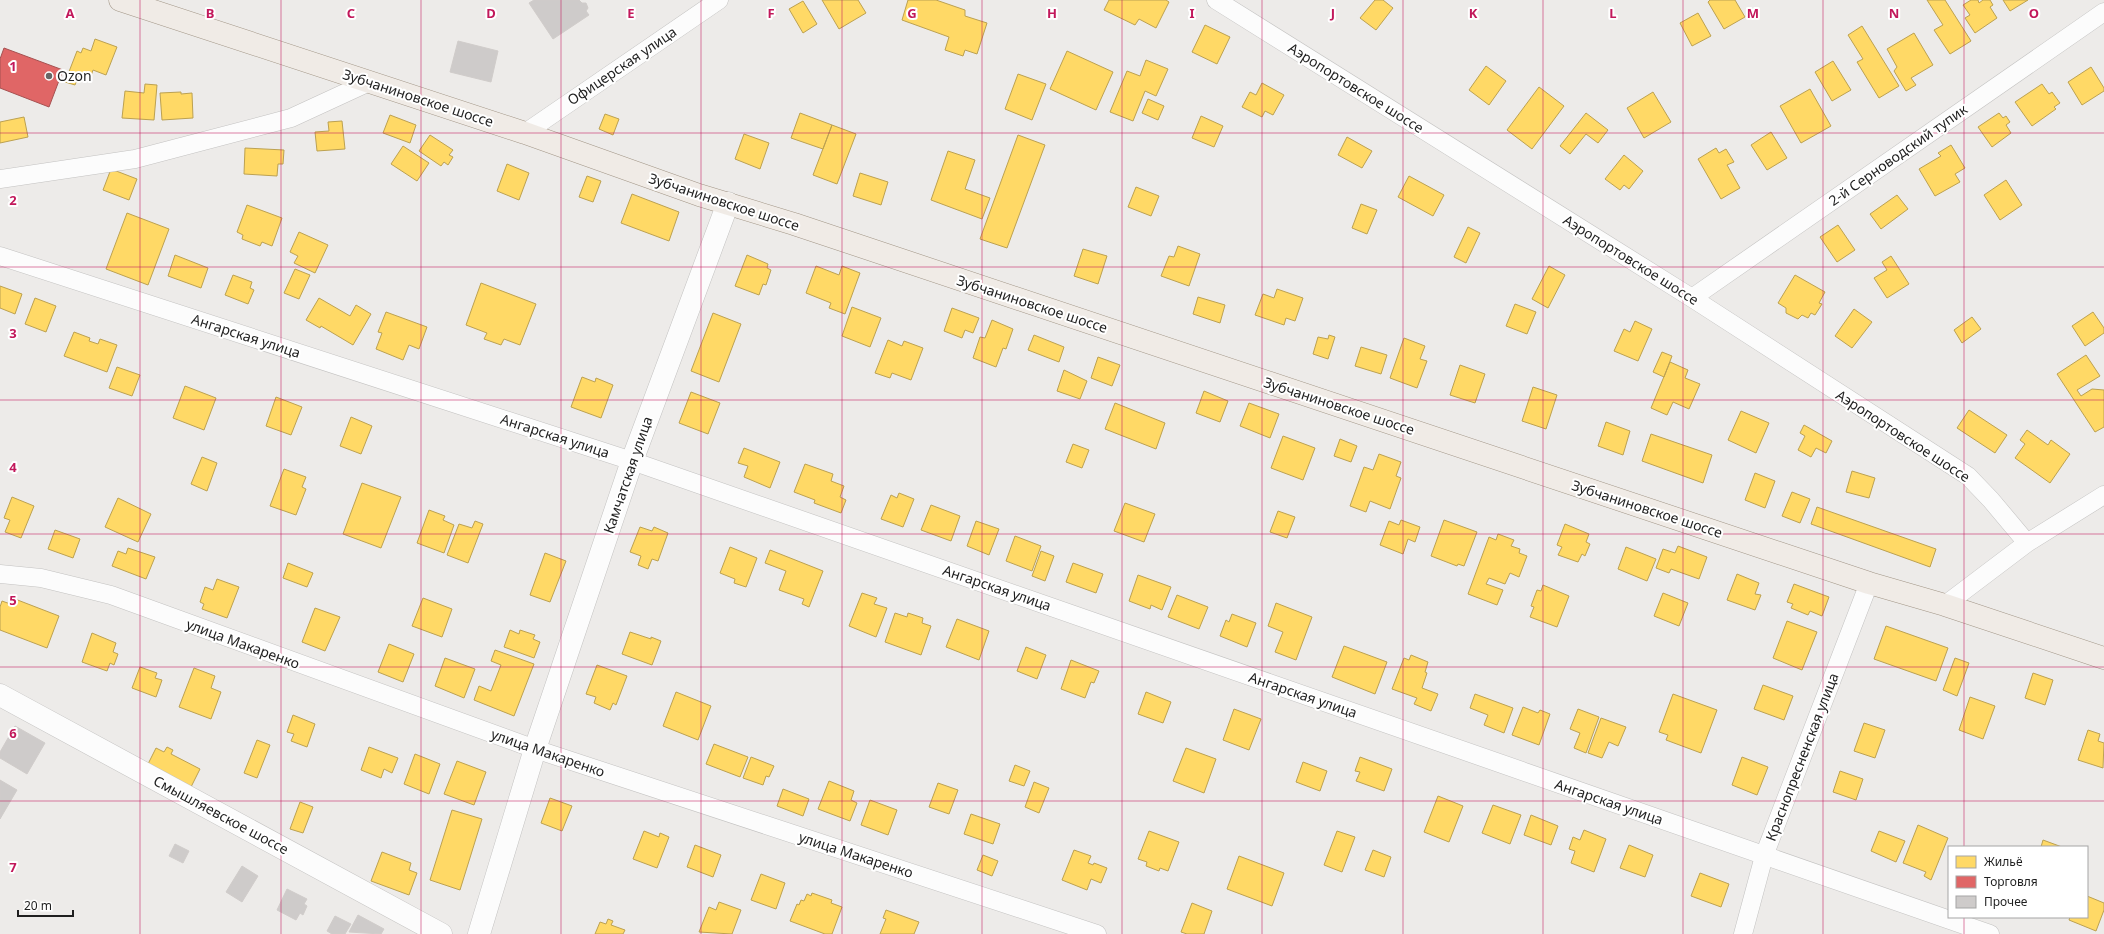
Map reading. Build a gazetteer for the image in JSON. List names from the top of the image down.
{
  "streets": {
    "main road": ["Зубчаниновское шоссе"],
    "street": [
      "Офицерская улица",
      "Аэропортовское шоссе",
      "2-й Серноводский тупик",
      "Ангарская улица",
      "Камчатская улица",
      "улица Макаренко",
      "Краснопресненская улица",
      "Смышляевское шоссе"
    ]
  },
  "crossings": [
    ["Офицерская улица", "Зубчаниновское шоссе"],
    ["Аэропортовское шоссе", "2-й Серноводский тупик"],
    ["Зубчаниновское шоссе", "Камчатская улица"],
    ["Зубчаниновское шоссе", "Краснопресненская улица"],
    ["Ангарская улица", "Камчатская улица"],
    ["Ангарская улица", "Краснопресненская улица"],
    ["Камчатская улица", "улица Макаренко"]
  ],
  "places": ["Ozon"],
  "legend": ["Жильё", "Торговля", "Прочее"],
  "scale_bar": "20 m",
  "grid": {
    "columns": [
      "A",
      "B",
      "C",
      "D",
      "E",
      "F",
      "G",
      "H",
      "I",
      "J",
      "K",
      "L",
      "M",
      "N",
      "O"
    ],
    "rows": [
      "1",
      "2",
      "3",
      "4",
      "5",
      "6",
      "7"
    ]
  }
}
